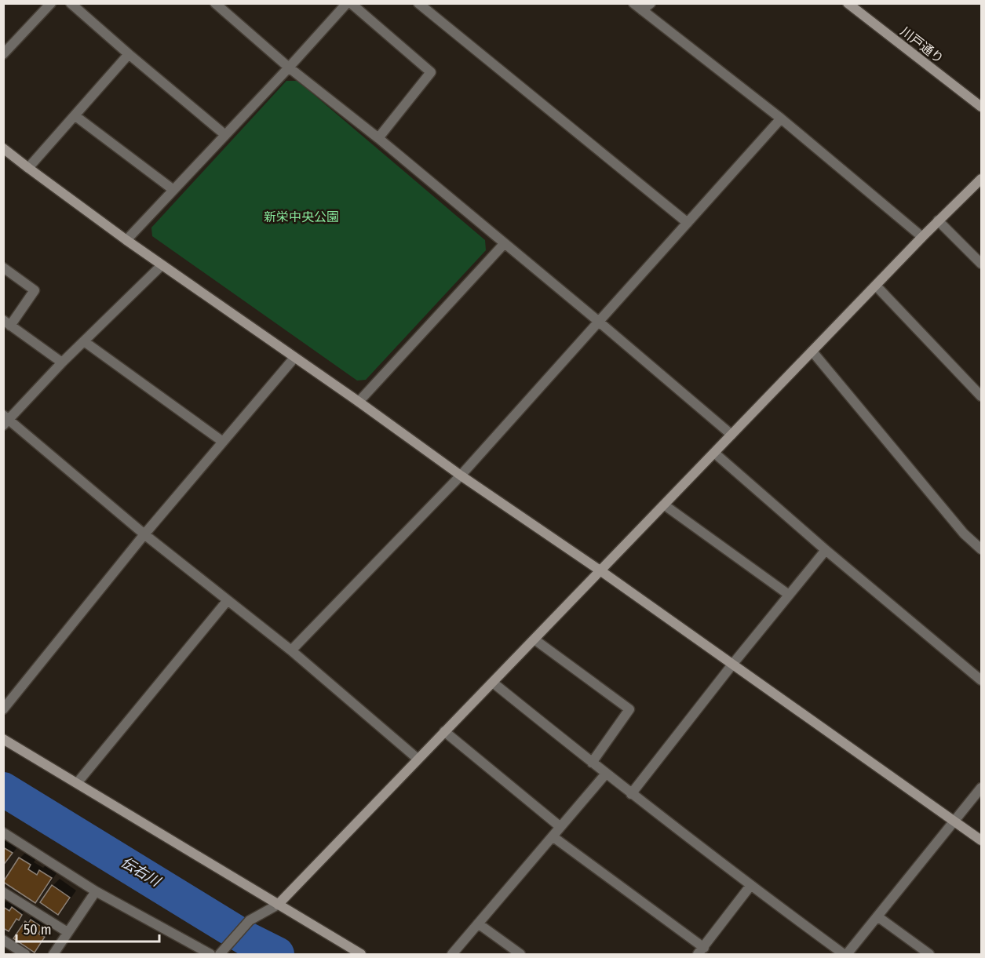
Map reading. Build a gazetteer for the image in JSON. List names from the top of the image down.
{
  "streets": {
    "street": ["川戸通り"]
  },
  "water": ["伝右川"],
  "parks": ["新栄中央公園"],
  "scale_bar": "50 m"
}
